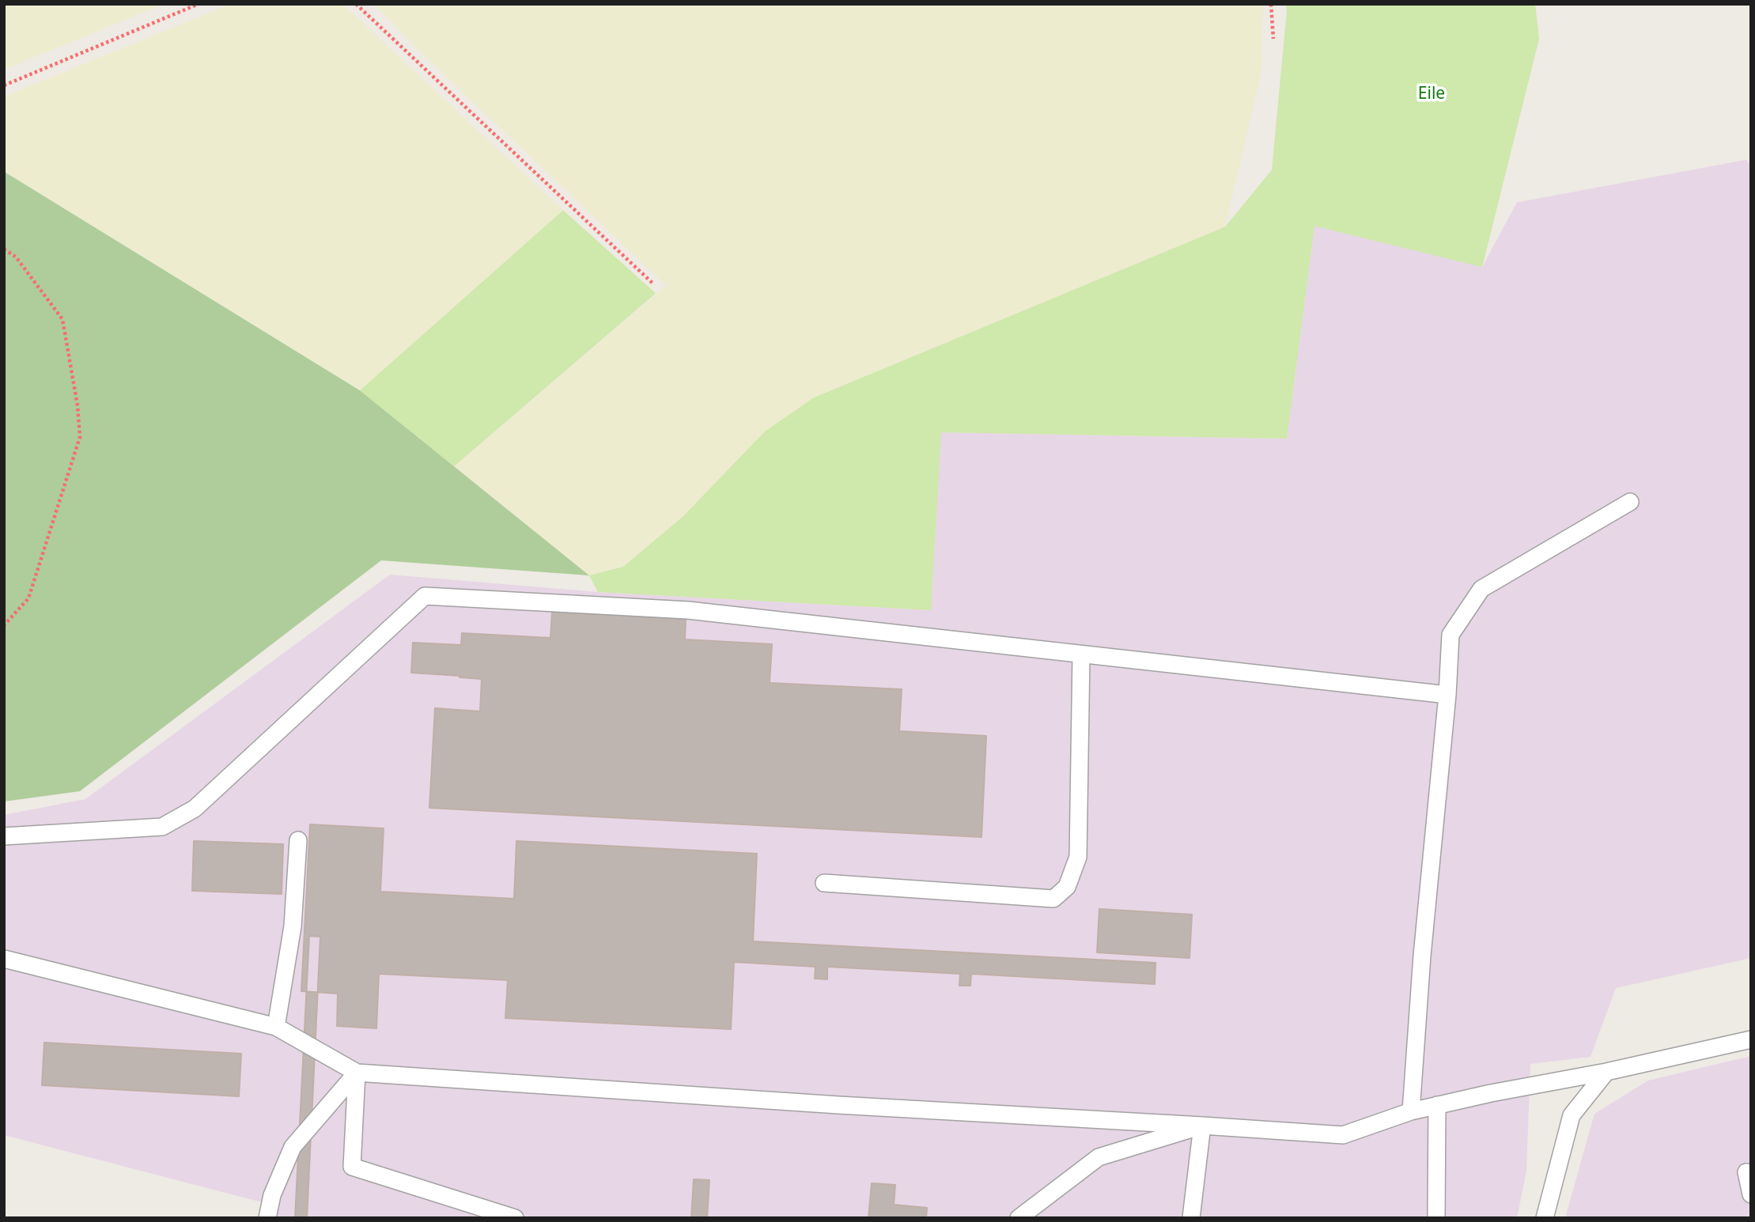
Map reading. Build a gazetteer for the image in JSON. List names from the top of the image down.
{
  "parks": ["Eile"]
}
